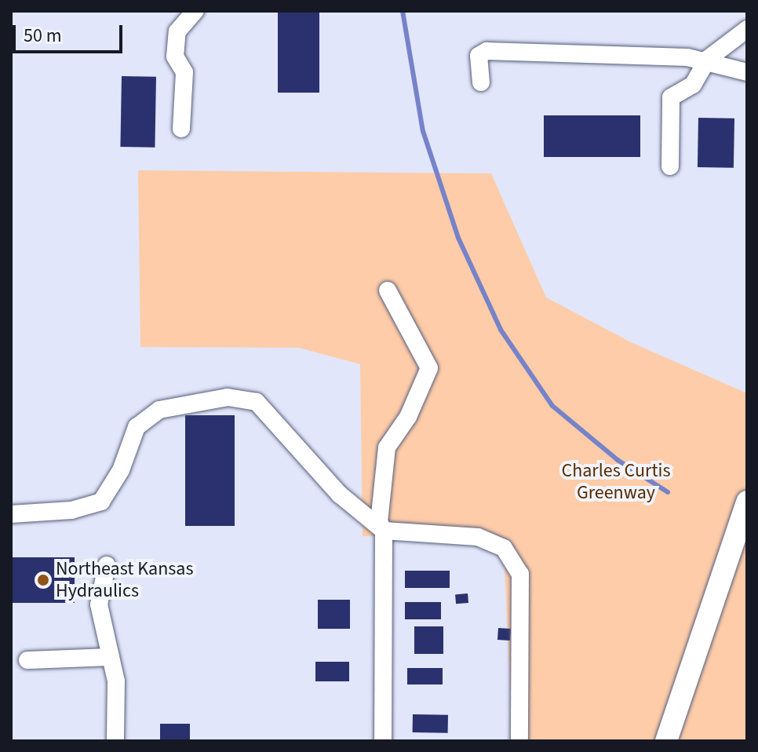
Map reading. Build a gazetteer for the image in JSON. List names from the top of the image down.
{
  "parks": ["Charles Curtis Greenway"],
  "places": ["Northeast Kansas Hydraulics"],
  "scale_bar": "50 m"
}
